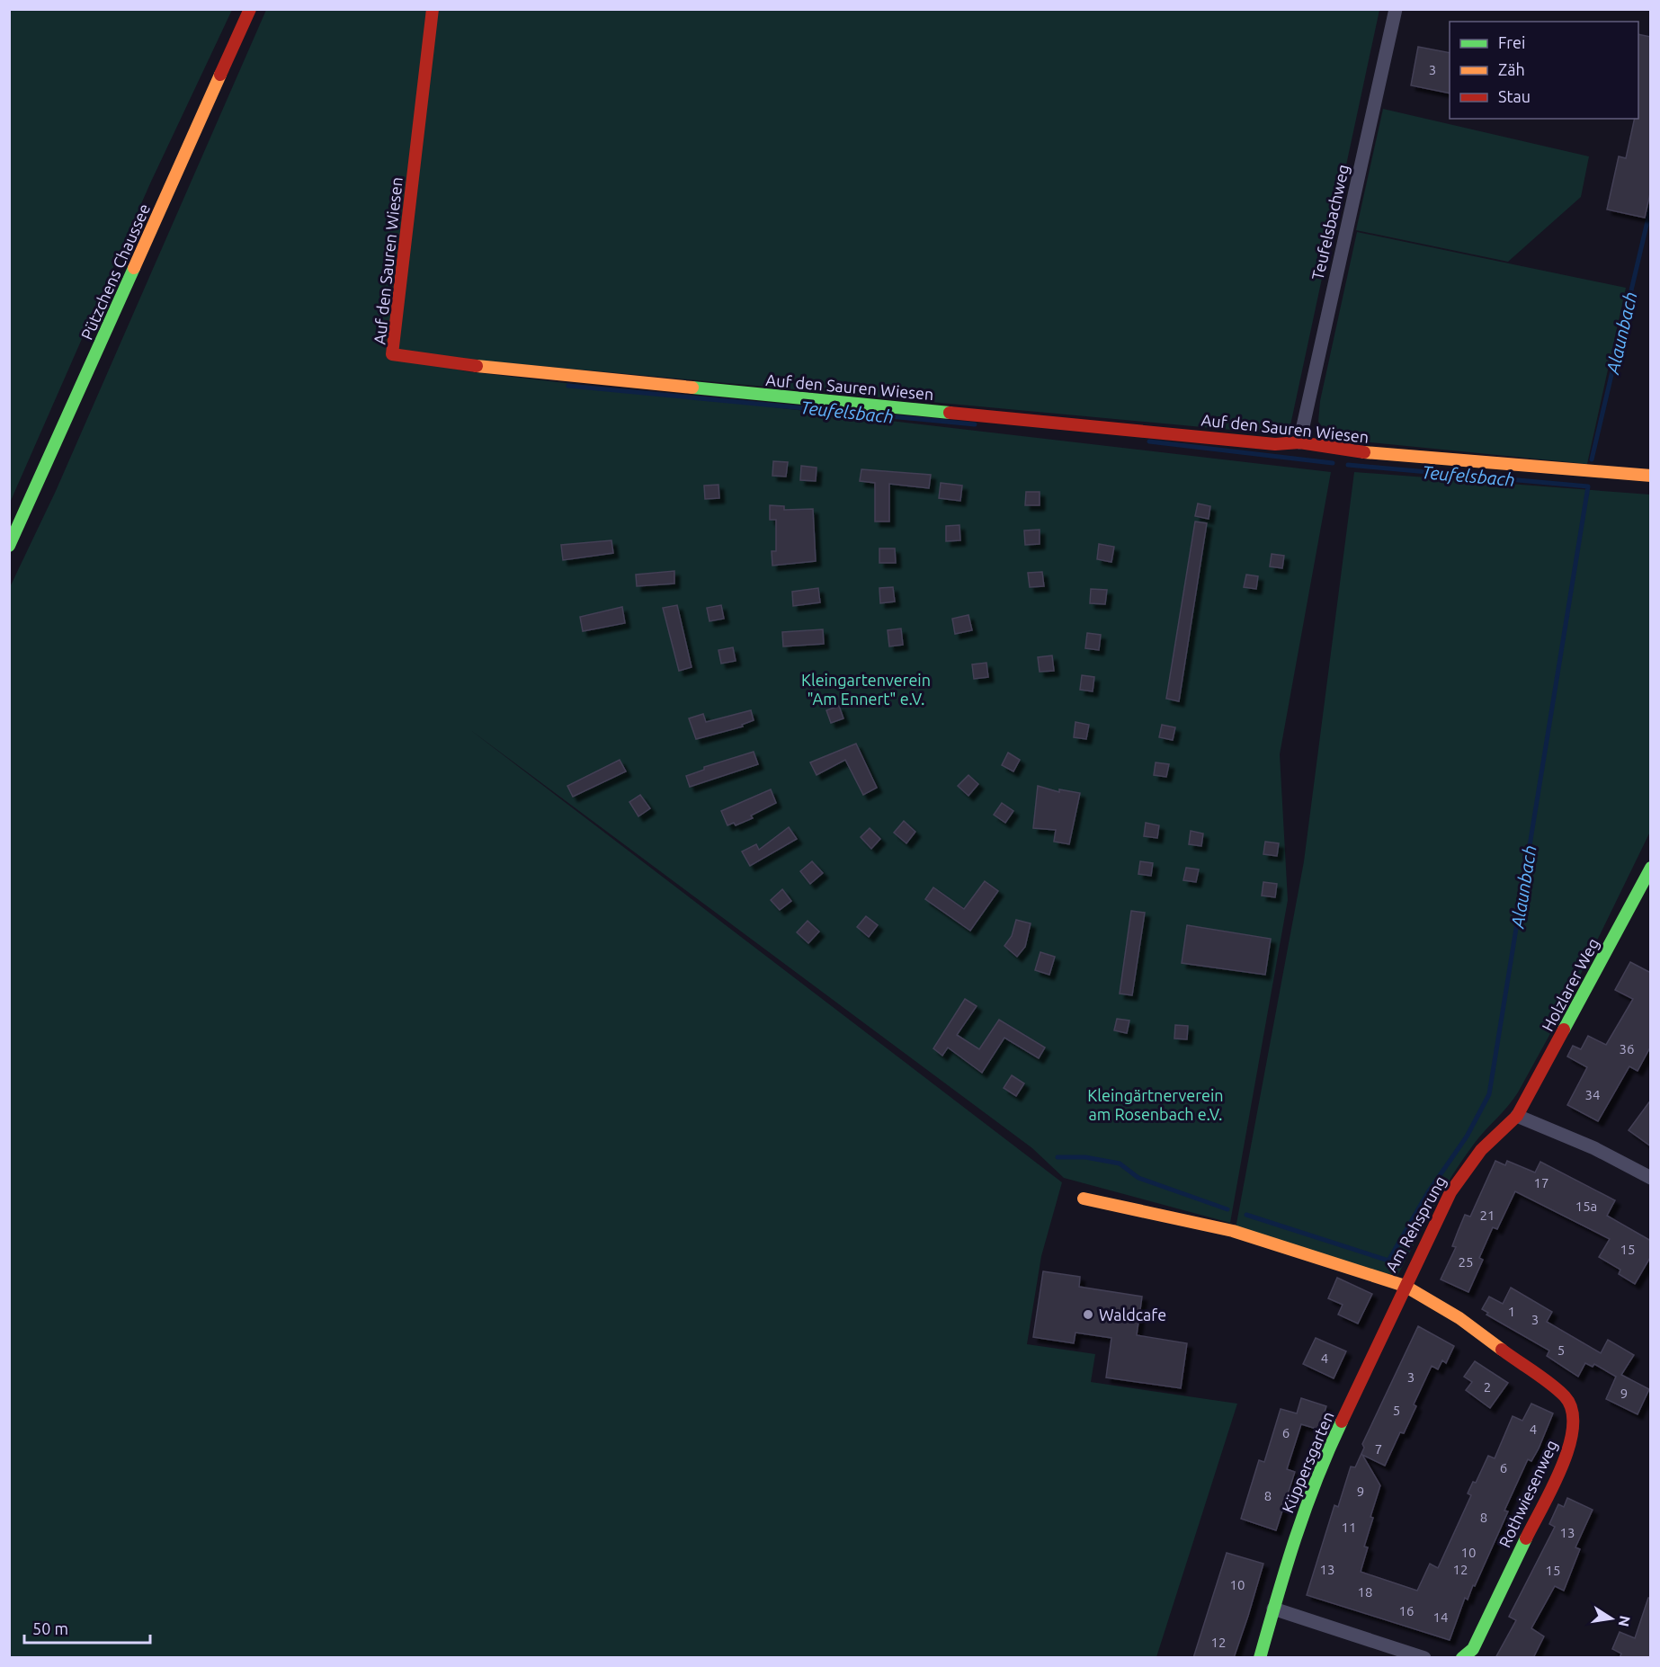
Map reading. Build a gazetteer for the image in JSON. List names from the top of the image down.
{
  "streets": {
    "street": [
      "Teufelsbachweg",
      "Auf den Sauren Wiesen",
      "Pützchens Chaussee",
      "Holzlarer Weg",
      "Am Rehsprung",
      "Küppersgarten",
      "Rothwiesenweg"
    ]
  },
  "crossings": [
    ["Teufelsbachweg", "Auf den Sauren Wiesen"],
    ["Holzlarer Weg", "Am Rehsprung"],
    ["Am Rehsprung", "Küppersgarten"],
    ["Am Rehsprung", "Rothwiesenweg"],
    ["Küppersgarten", "Rothwiesenweg"]
  ],
  "water": ["Alaunbach", "Teufelsbach"],
  "parks": ["Kleingartenverein \"Am Ennert\" e.V.", "Kleingärtnerverein am Rosenbach e.V."],
  "places": ["Waldcafe"],
  "house_numbers": [
    "3",
    "36",
    "34",
    "17",
    "15a",
    "21",
    "15",
    "25",
    "1",
    "3",
    "5",
    "4",
    "3",
    "2",
    "9",
    "5",
    "4",
    "6",
    "7",
    "6",
    "9",
    "8",
    "8",
    "11",
    "13",
    "10",
    "13",
    "12",
    "15",
    "10",
    "18",
    "16",
    "14",
    "12"
  ],
  "legend": ["Frei", "Zäh", "Stau"],
  "scale_bar": "50 m",
  "north": "right"
}
